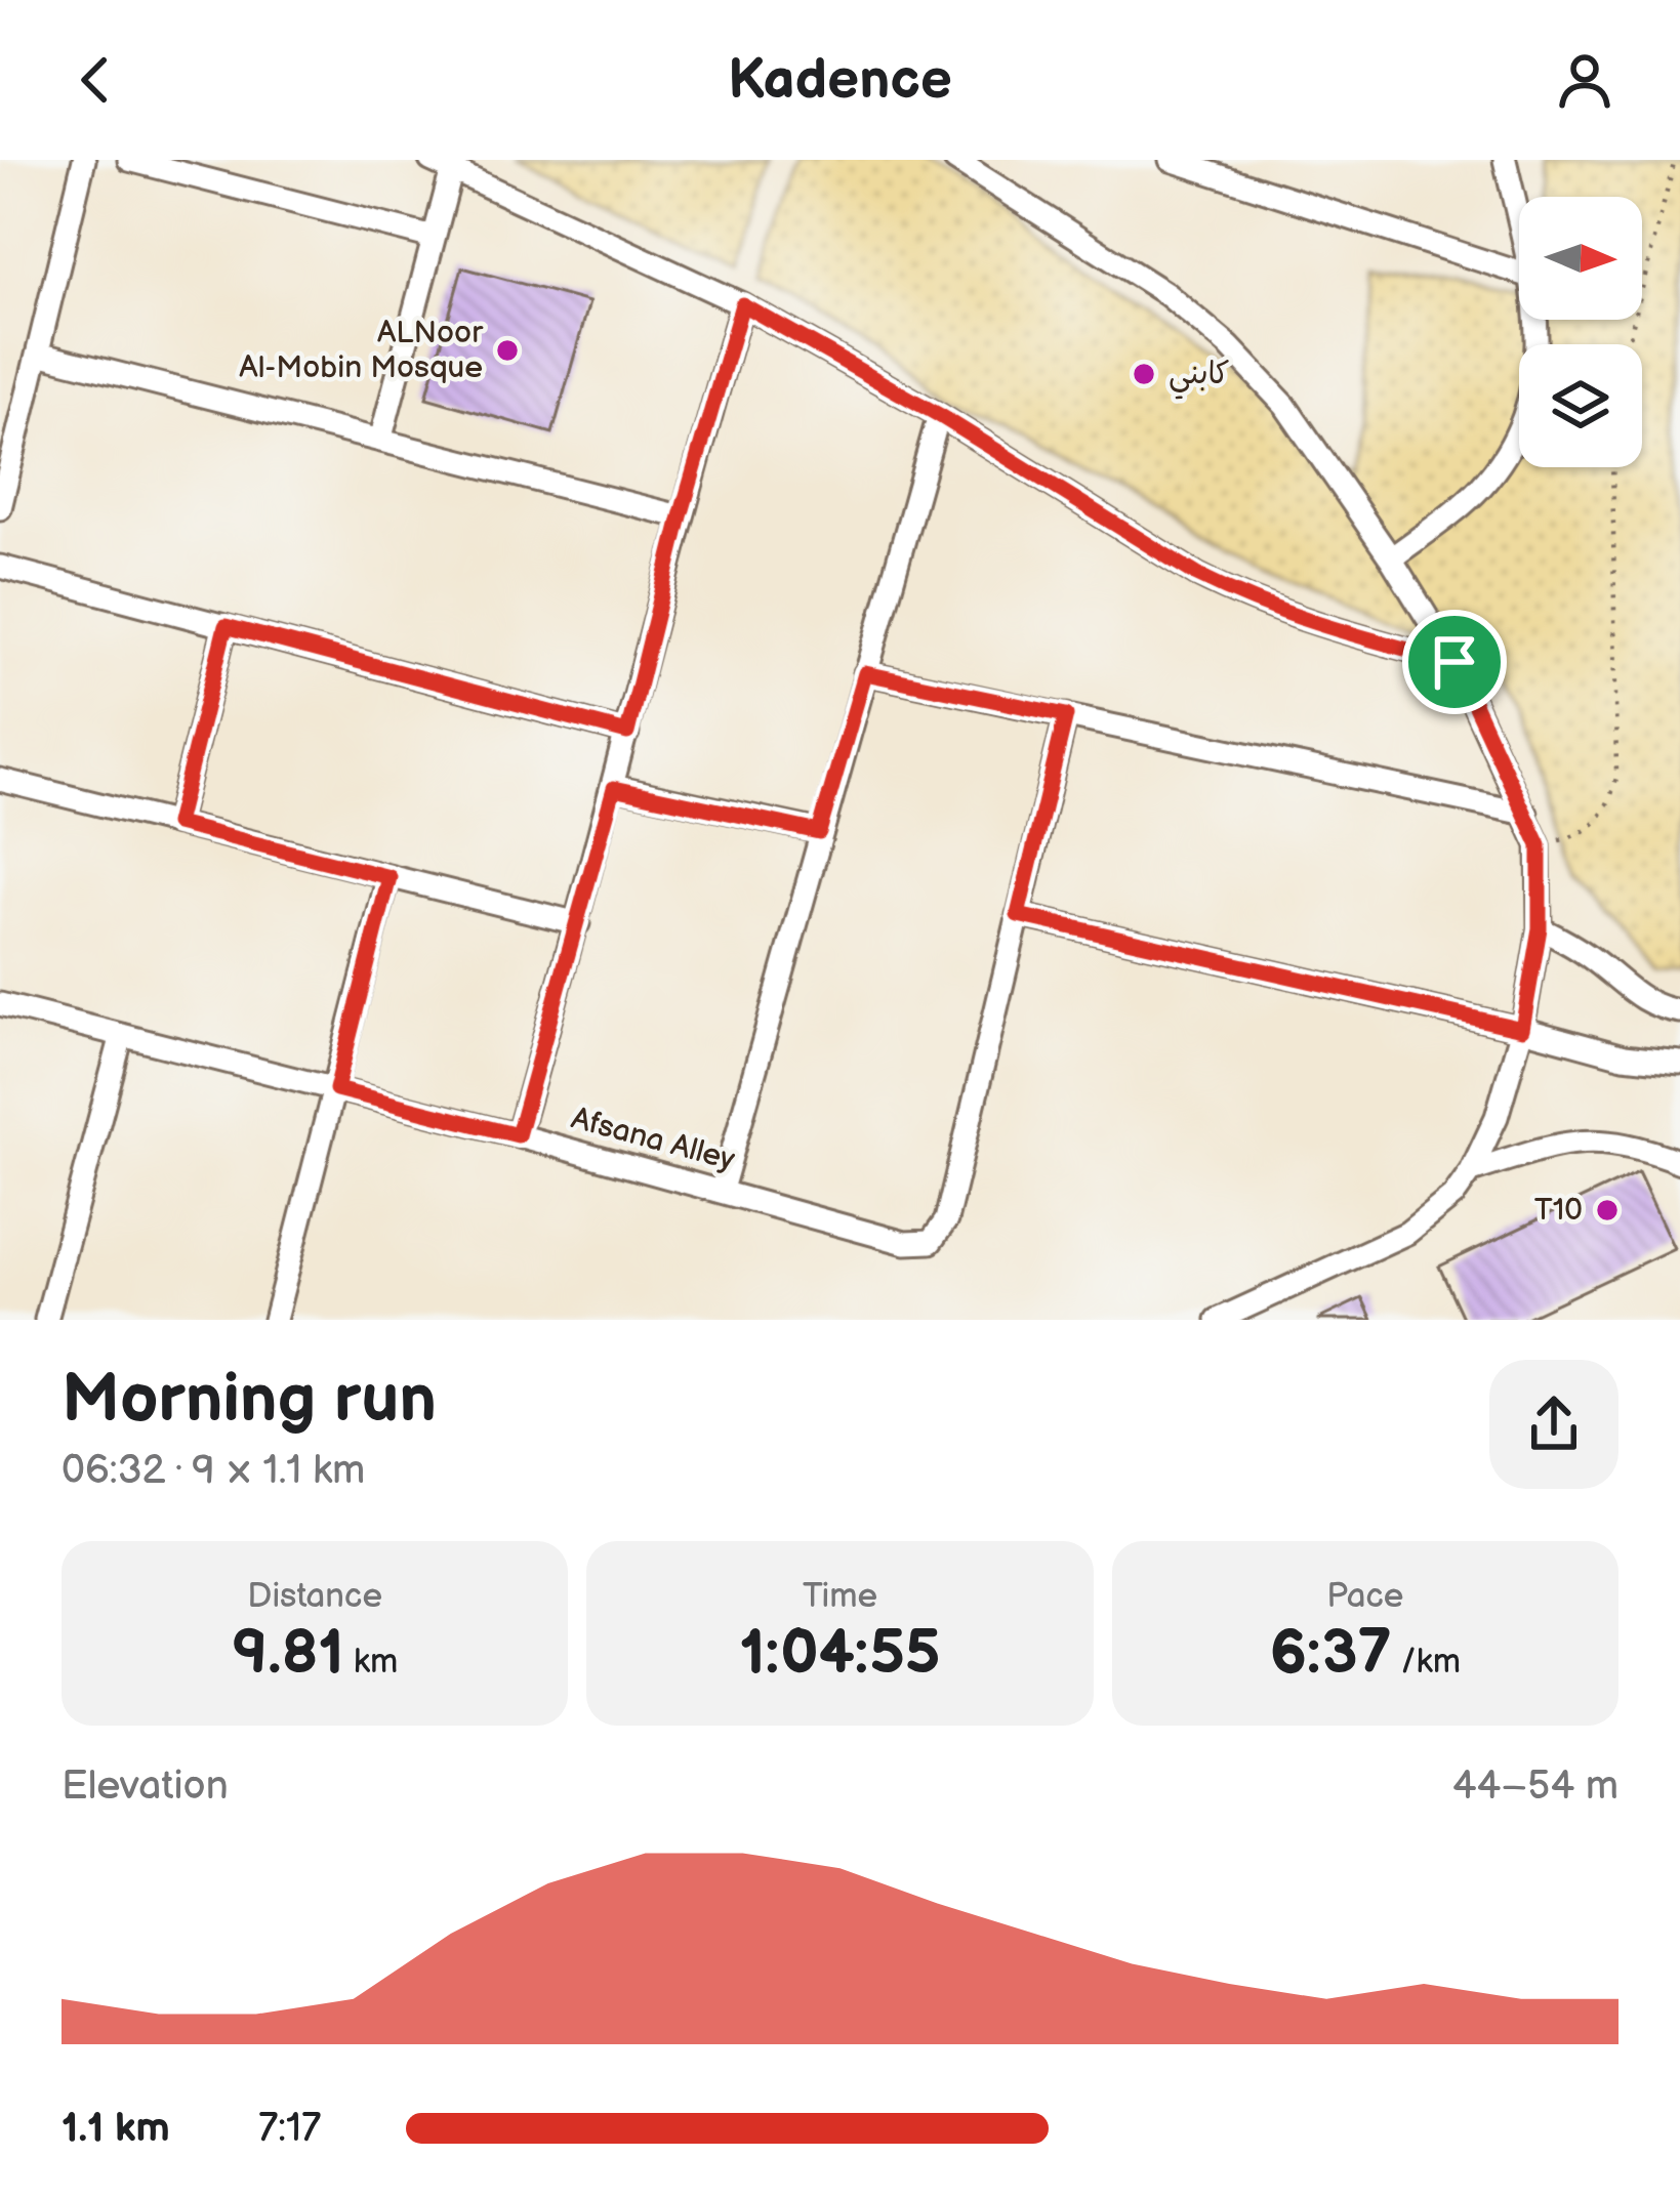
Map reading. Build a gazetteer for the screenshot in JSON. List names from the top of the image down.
{
  "streets": {
    "street": ["Afsana Alley"]
  },
  "places": ["ALNoor Al-Mobin Mosque", "كابني", "T10"],
  "north": "right",
  "page": {
    "header": "Kadence",
    "heading": ["Morning run", "06:32 · 9 × 1.1 km"],
    "stats": [
      ["Distance", "9.81 km"],
      ["Time", "1:04:55"],
      ["Pace", "6:37 /km"]
    ],
    "chart": ["Elevation", "44–54 m"],
    "list": [
      {
        "name": "1.1 km",
        "note": "7:17"
      }
    ]
  }
}
